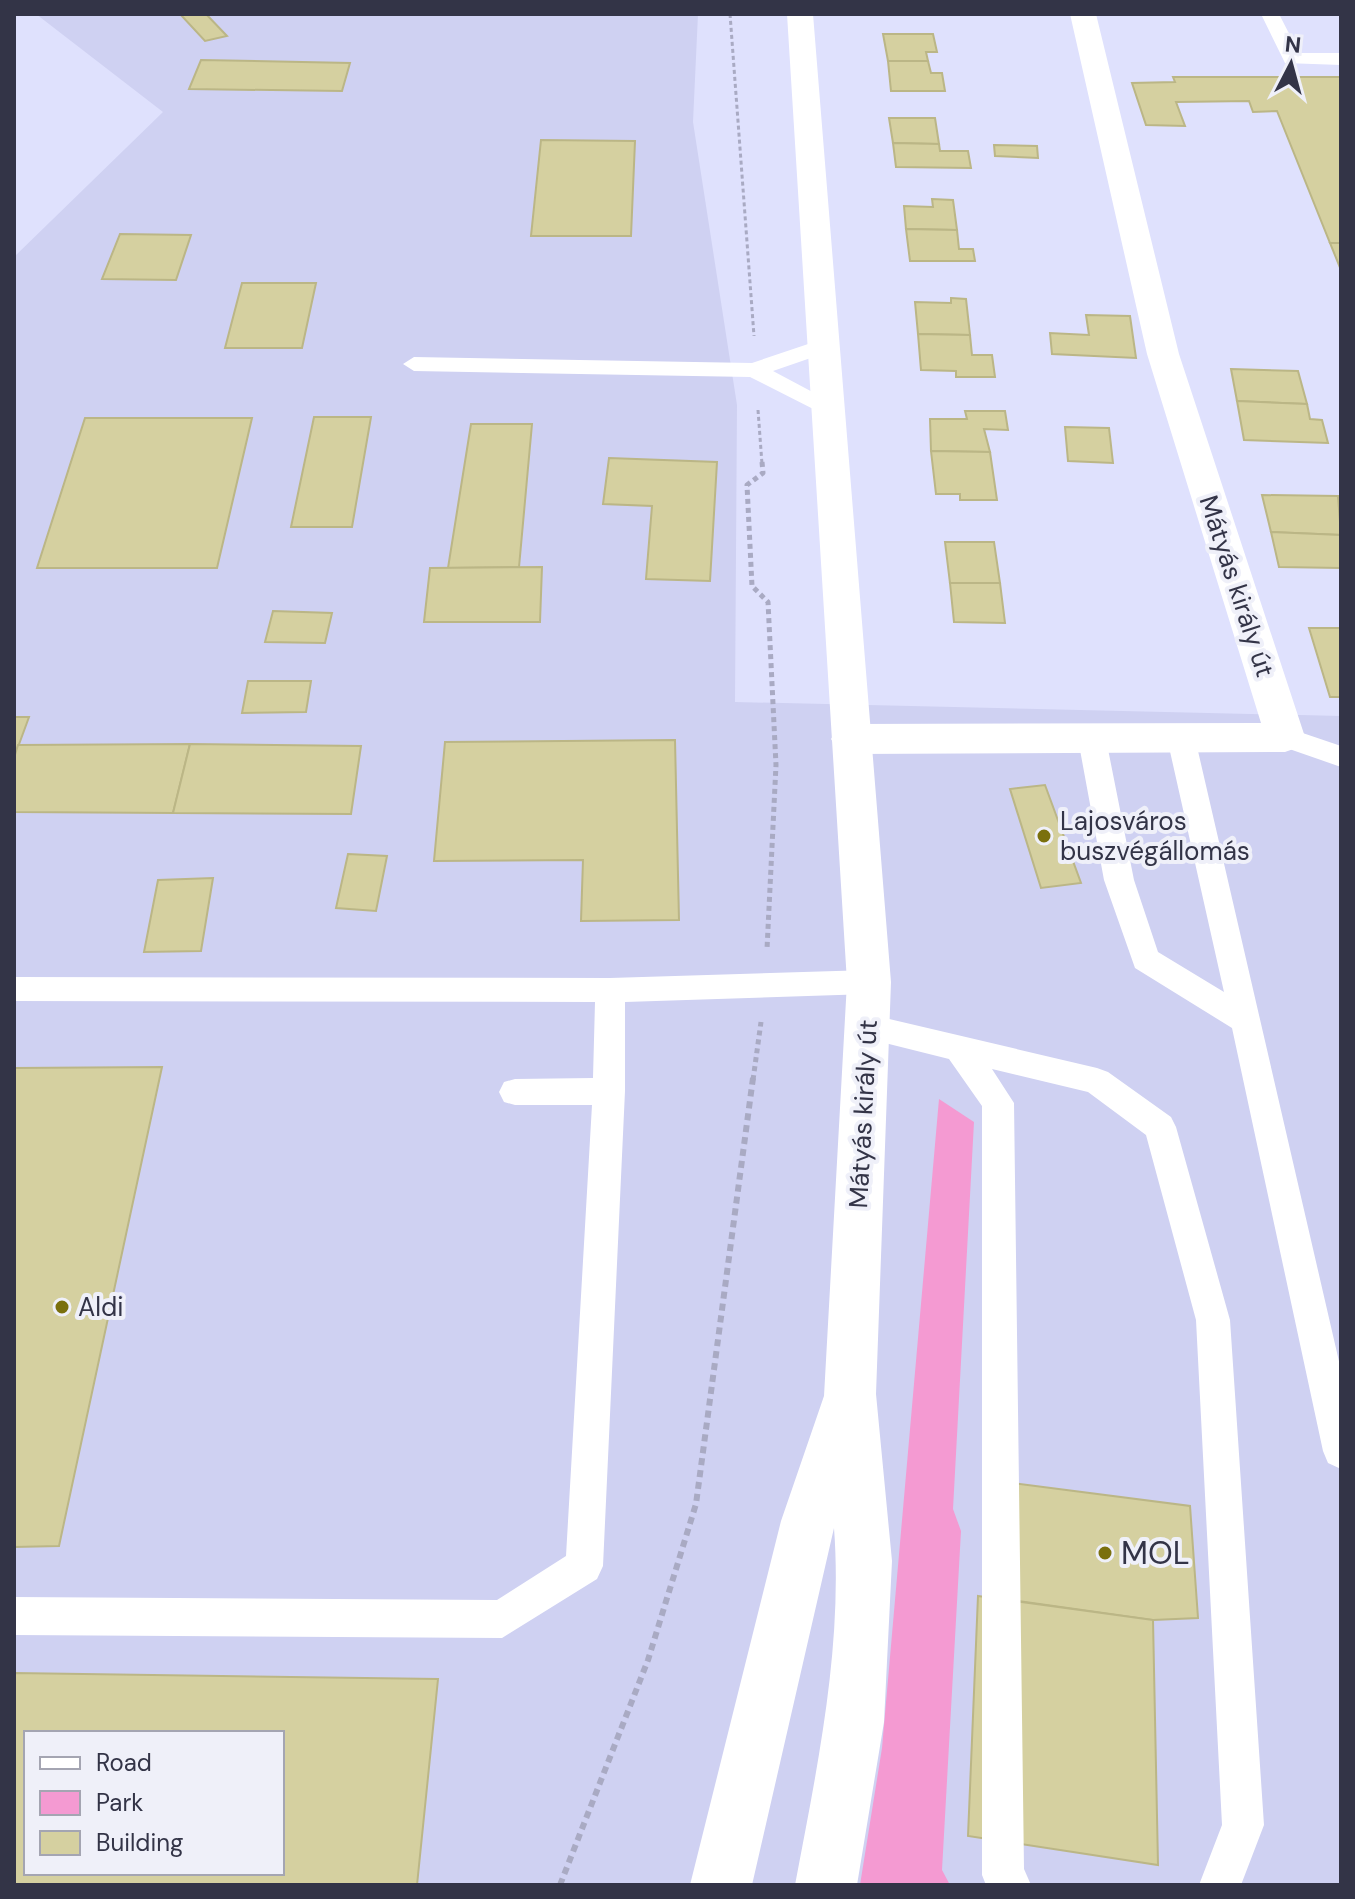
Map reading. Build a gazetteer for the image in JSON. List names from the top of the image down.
{
  "streets": {
    "main road": ["Mátyás király út"]
  },
  "places": ["Lajosváros buszvégállomás", "Aldi", "MOL"],
  "legend": ["Road", "Park", "Building"],
  "north": "top"
}
